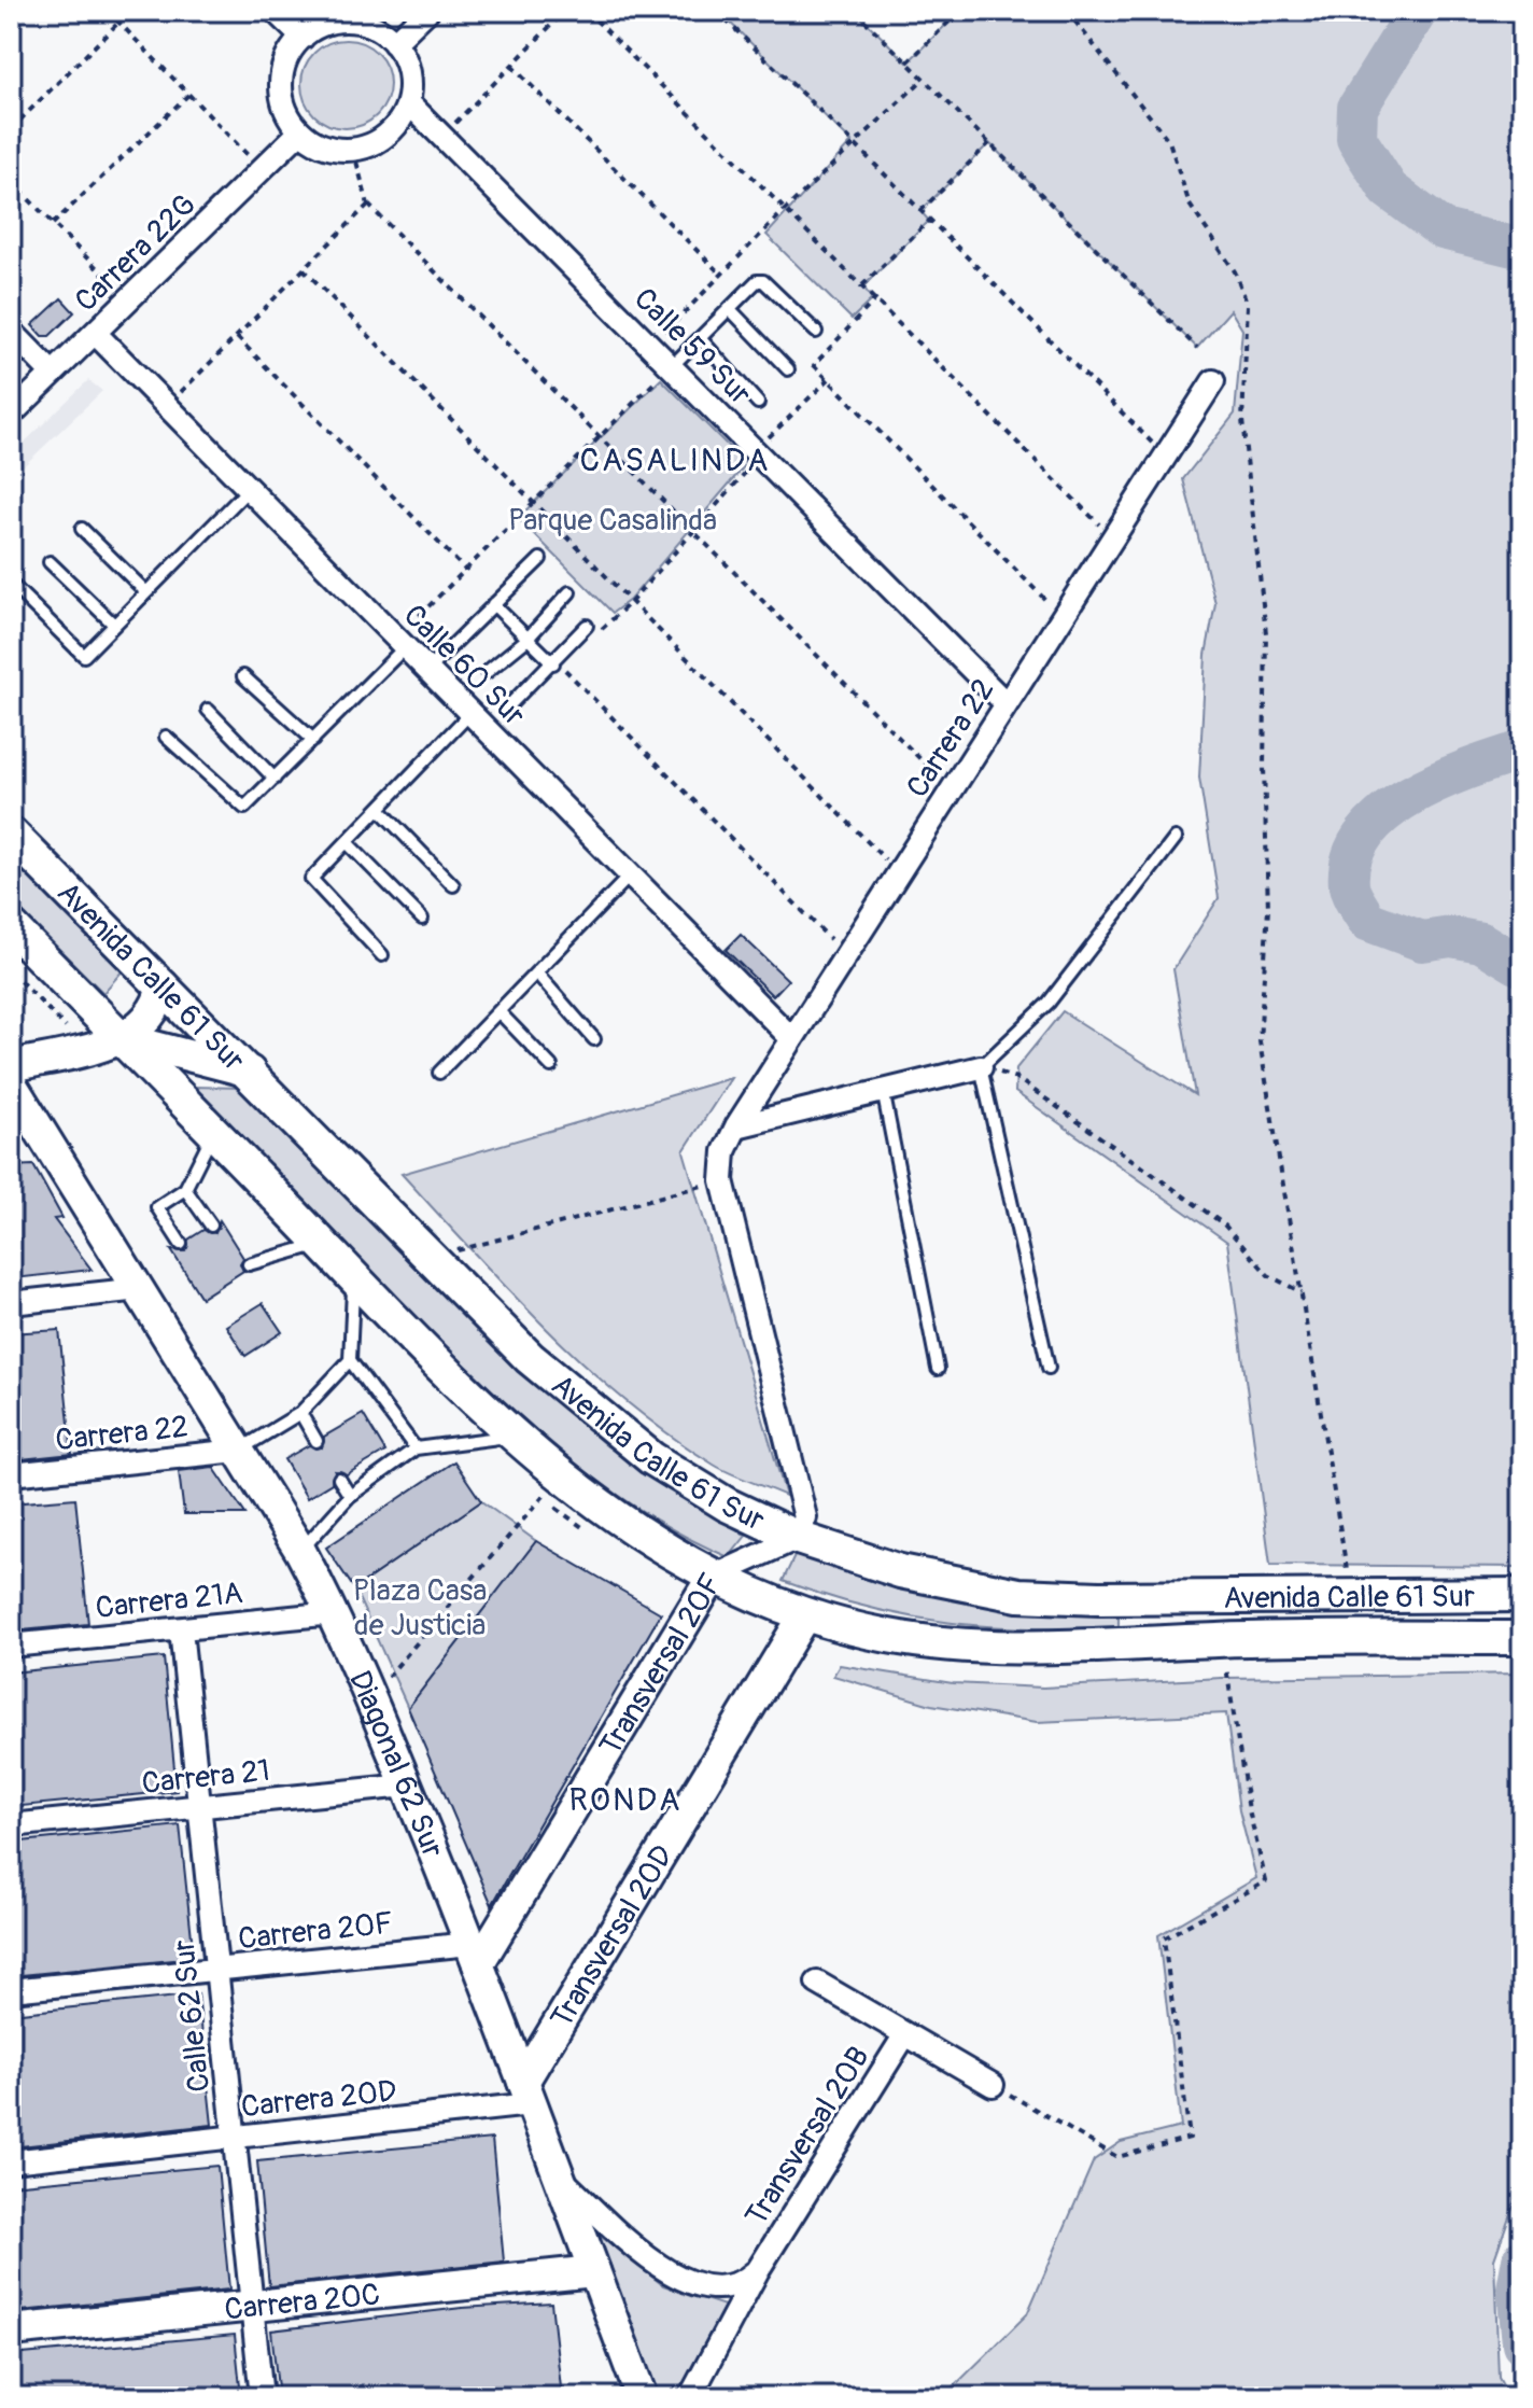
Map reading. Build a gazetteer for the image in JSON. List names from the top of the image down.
{
  "streets": {
    "main road": ["Avenida Calle 61 Sur"],
    "street": [
      "Carrera 22G",
      "Calle 59 Sur",
      "Calle 60 Sur",
      "Carrera 22",
      "Carrera 21A",
      "Transversal 20F",
      "Diagonal 62 Sur",
      "Carrera 21",
      "Carrera 20F",
      "Transversal 20D",
      "Calle 62 Sur",
      "Carrera 20D",
      "Transversal 20B",
      "Carrera 20C"
    ]
  },
  "crossings": [
    ["Carrera 22G", "Calle 59 Sur"],
    ["Carrera 22G", "Calle 60 Sur"],
    ["Calle 59 Sur", "Carrera 22"],
    ["Calle 60 Sur", "Carrera 22"],
    ["Carrera 22", "Diagonal 62 Sur"],
    ["Avenida Calle 61 Sur", "Transversal 20F"],
    ["Avenida Calle 61 Sur", "Transversal 20D"],
    ["Carrera 21A", "Diagonal 62 Sur"],
    ["Carrera 21A", "Calle 62 Sur"],
    ["Transversal 20F", "Diagonal 62 Sur"],
    ["Transversal 20F", "Carrera 20F"],
    ["Diagonal 62 Sur", "Carrera 21"],
    ["Diagonal 62 Sur", "Carrera 20F"],
    ["Diagonal 62 Sur", "Transversal 20D"],
    ["Diagonal 62 Sur", "Carrera 20D"],
    ["Diagonal 62 Sur", "Transversal 20B"],
    ["Diagonal 62 Sur", "Carrera 20C"],
    ["Carrera 21", "Calle 62 Sur"],
    ["Carrera 20F", "Calle 62 Sur"],
    ["Transversal 20D", "Carrera 20D"],
    ["Calle 62 Sur", "Carrera 20D"],
    ["Calle 62 Sur", "Carrera 20C"]
  ],
  "districts": ["CASALINDA", "RONDA"],
  "parks": ["Parque Casalinda", "Plaza Casa de Justicia"]
}
